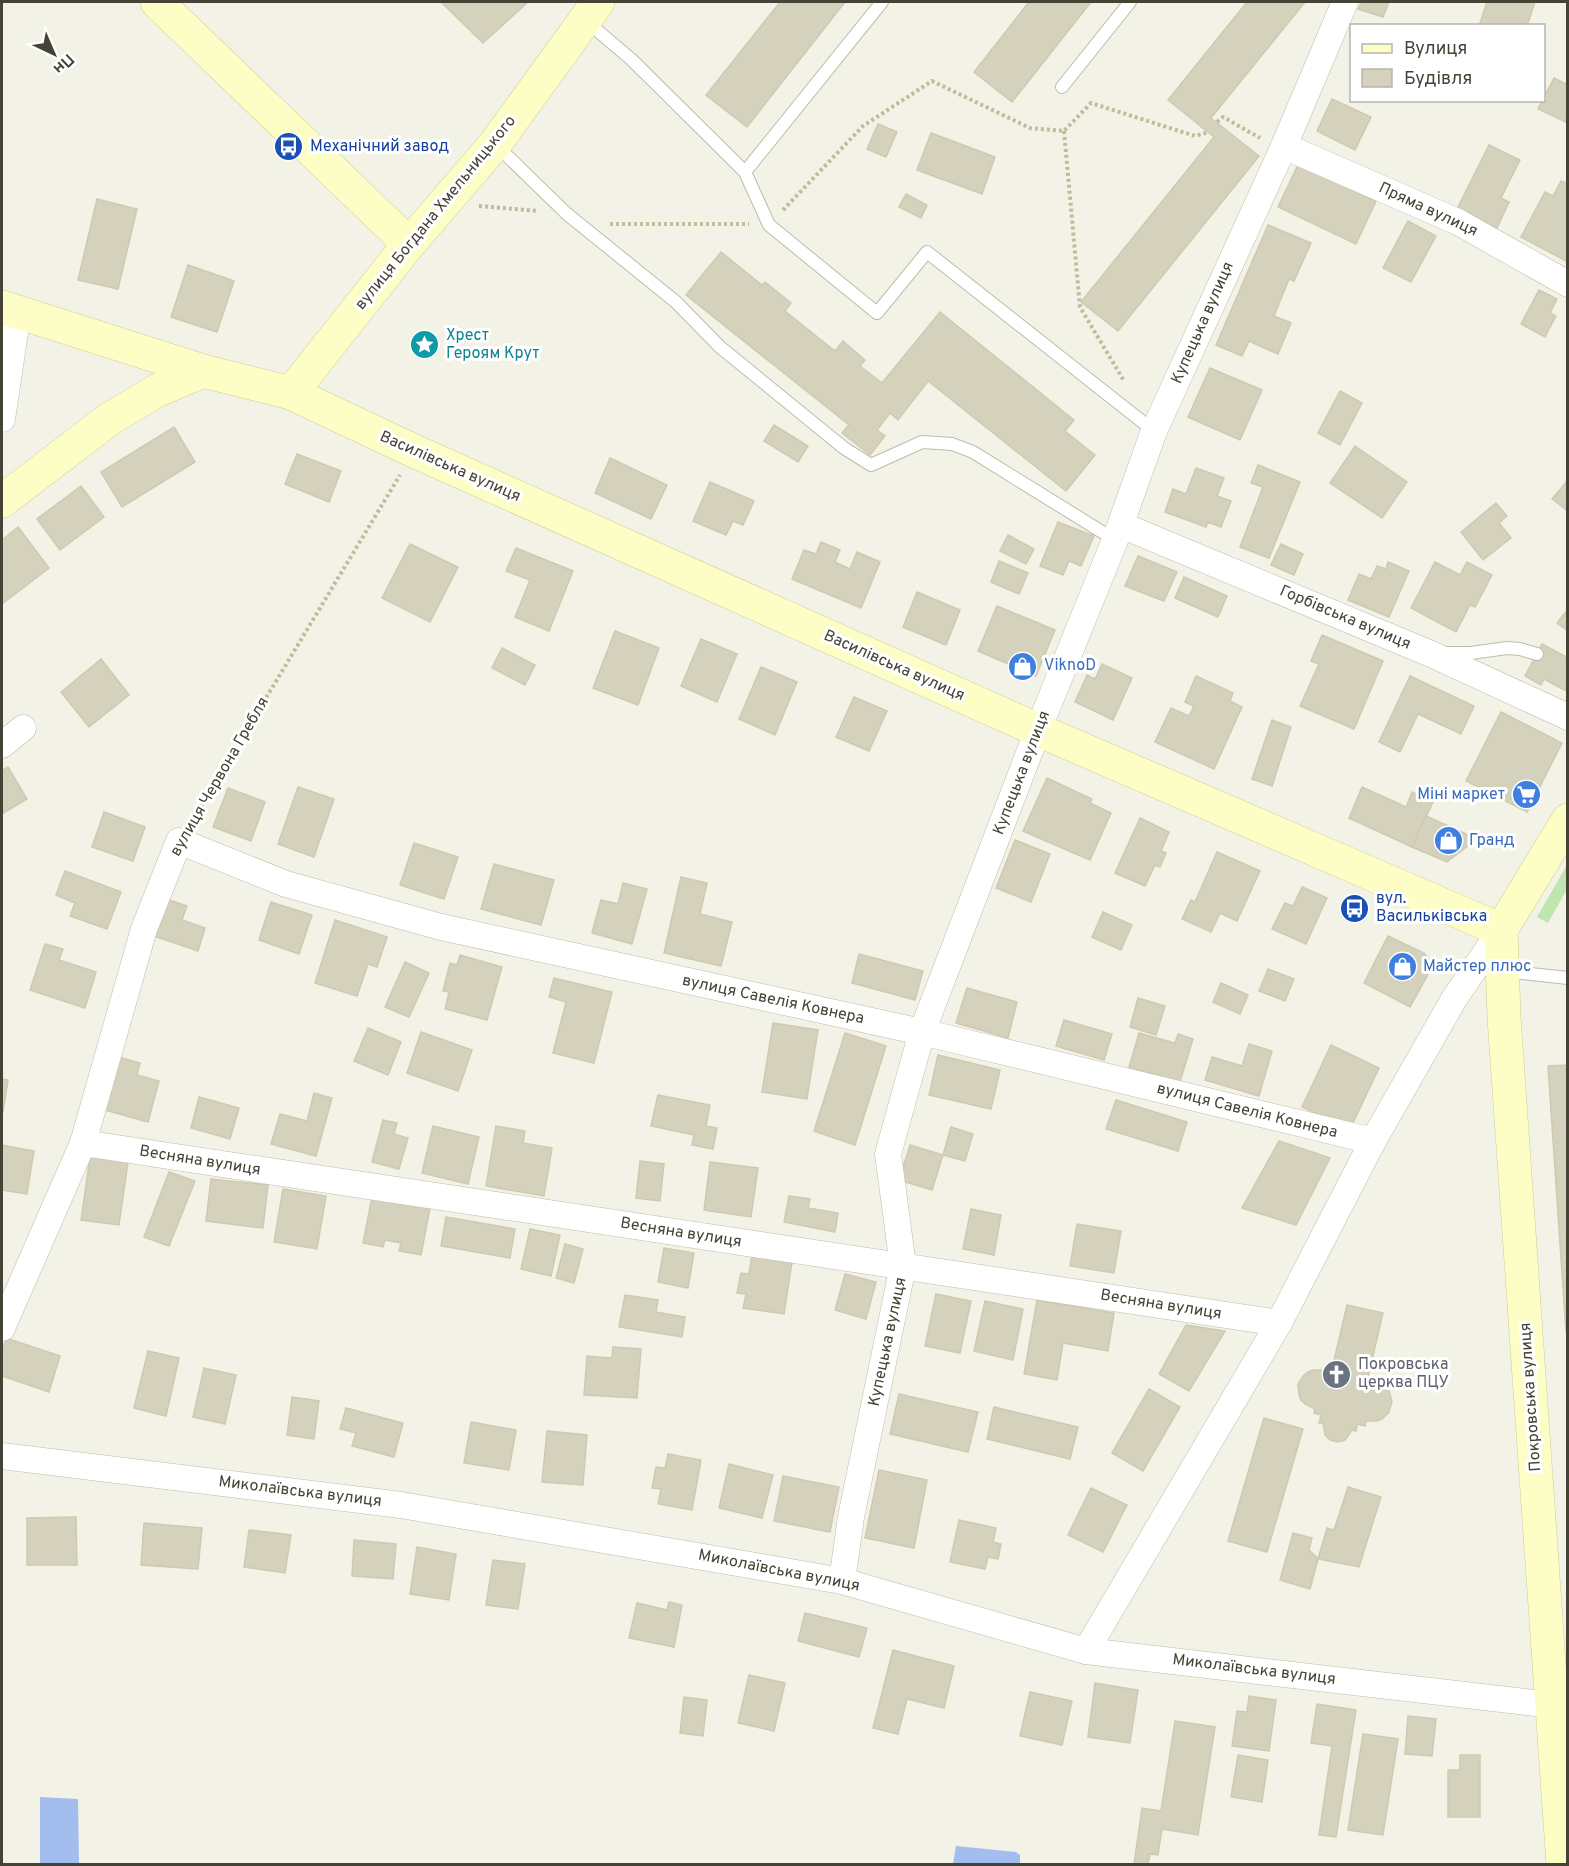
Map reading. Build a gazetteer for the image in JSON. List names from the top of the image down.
{
  "streets": {
    "street": [
      "Пряма вулиця",
      "вулиця Богдана Хмельницького",
      "Купецька вулиця",
      "Василівська вулиця",
      "Горбівська вулиця",
      "вулиця Червона Гребля",
      "вулиця Савелія Ковнера",
      "Весняна вулиця",
      "Покровська вулиця",
      "Миколаївська вулиця"
    ]
  },
  "crossings": [
    ["Пряма вулиця", "Купецька вулиця"],
    ["вулиця Богдана Хмельницького", "Василівська вулиця"],
    ["Купецька вулиця", "Василівська вулиця"],
    ["Купецька вулиця", "Горбівська вулиця"],
    ["Купецька вулиця", "вулиця Савелія Ковнера"],
    ["Купецька вулиця", "Весняна вулиця"],
    ["Купецька вулиця", "Миколаївська вулиця"],
    ["Василівська вулиця", "вулиця Червона Гребля"],
    ["Василівська вулиця", "Покровська вулиця"],
    ["вулиця Червона Гребля", "вулиця Савелія Ковнера"],
    ["вулиця Червона Гребля", "Весняна вулиця"],
    ["Покровська вулиця", "Миколаївська вулиця"]
  ],
  "places": {
    "bus stop": ["Механічний завод", "вул. Васильківська"],
    "place": ["Хрест Героям Крут"],
    "shop": ["ViknoD", "Гранд", "Майстер плюс"],
    "supermarket": ["Міні маркет"],
    "church": ["Покровська церква ПЦУ"]
  },
  "legend": ["Вулиця", "Будівля"],
  "north": "bottom right"
}
